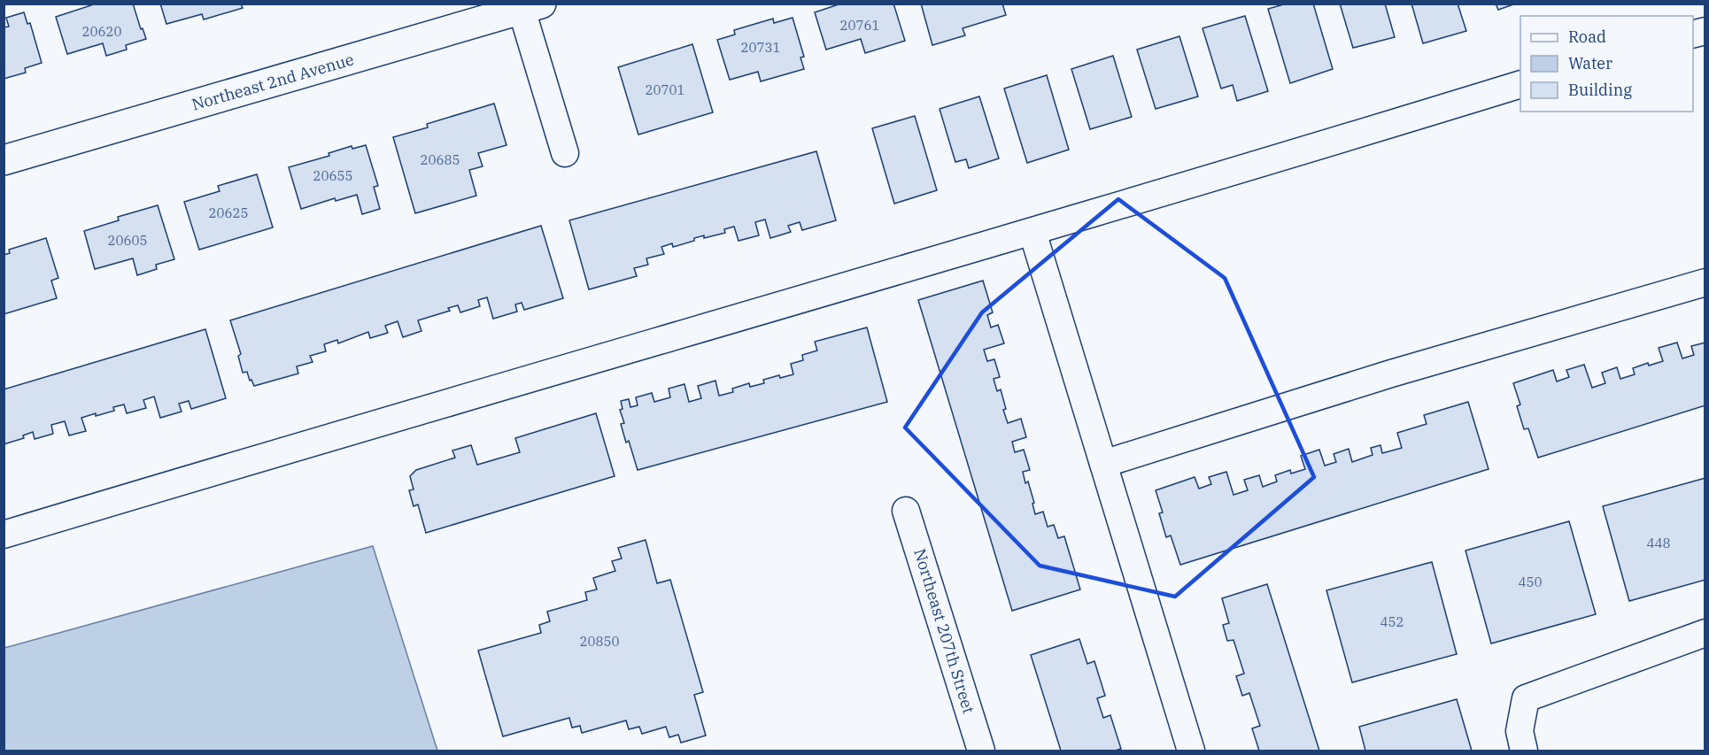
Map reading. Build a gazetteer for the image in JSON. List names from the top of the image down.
{
  "streets": {
    "street": ["Northeast 2nd Avenue", "Northeast 207th Street"]
  },
  "house_numbers": [
    "20761",
    "20620",
    "20731",
    "20701",
    "20685",
    "20655",
    "20625",
    "20605",
    "448",
    "450",
    "452",
    "20850"
  ],
  "legend": ["Road", "Water", "Building"]
}
